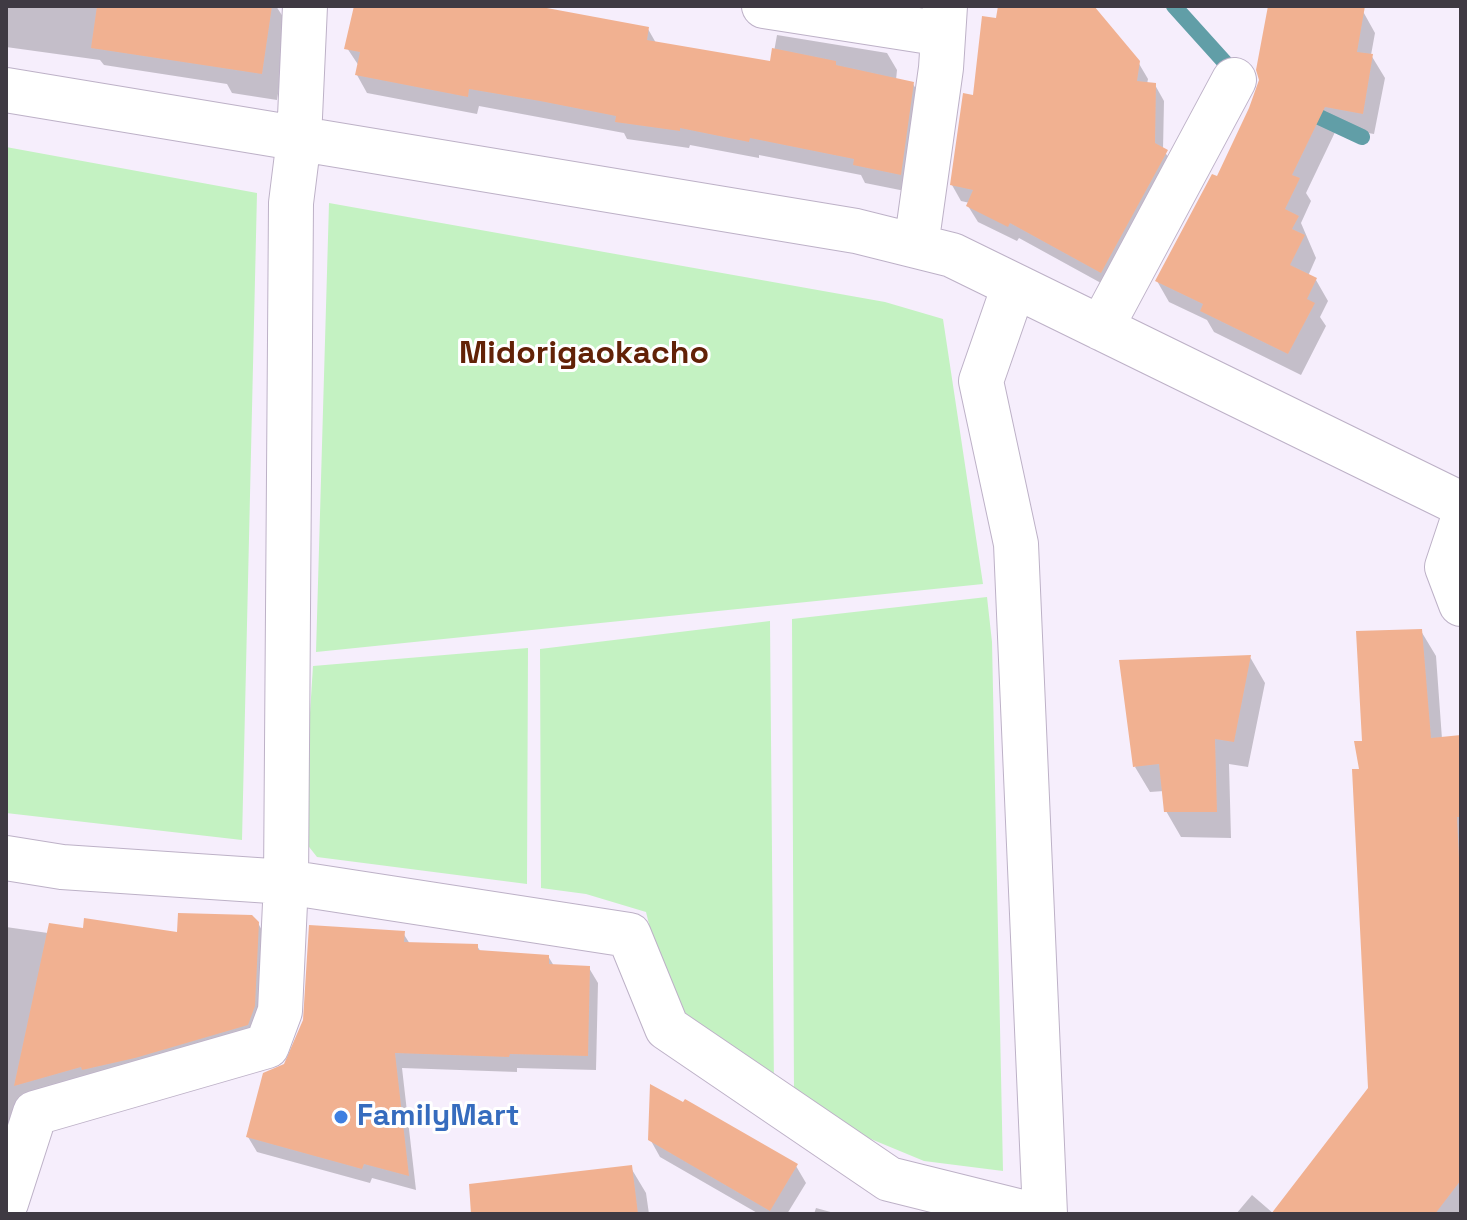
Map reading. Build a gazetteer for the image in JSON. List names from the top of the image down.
{
  "districts": ["Midorigaokacho"],
  "places": ["FamilyMart"]
}
